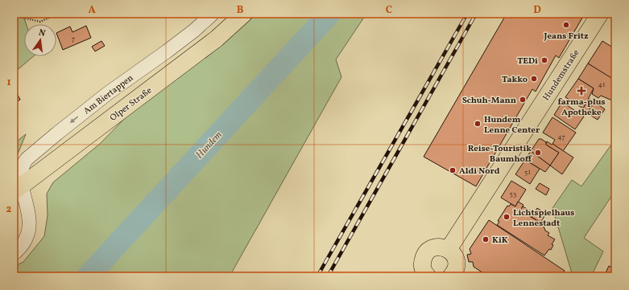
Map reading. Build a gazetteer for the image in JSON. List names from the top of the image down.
{
  "streets": {
    "main road": ["Hundemstraße", "Olper Straße"],
    "street": ["Am Biertappen"]
  },
  "crossings": [
    ["Am Biertappen", "Olper Straße"]
  ],
  "one_way": ["Am Biertappen"],
  "water": ["Hundem"],
  "places": {
    "other": [
      "Jeans Fritz",
      "TEDi",
      "Takko",
      "Schuh-Mann",
      "Hundem Lenne Center",
      "Reise-Touristik Baumhoff",
      "Aldi Nord",
      "Lichtspielhaus Lennestadt",
      "KiK"
    ],
    "health": ["farma-plus Apotheke"]
  },
  "house_numbers": [
    "7",
    "41",
    "47",
    "51",
    "53"
  ],
  "north": "top",
  "grid": {
    "columns": [
      "A",
      "B",
      "C",
      "D"
    ],
    "rows": ["1", "2"]
  }
}
